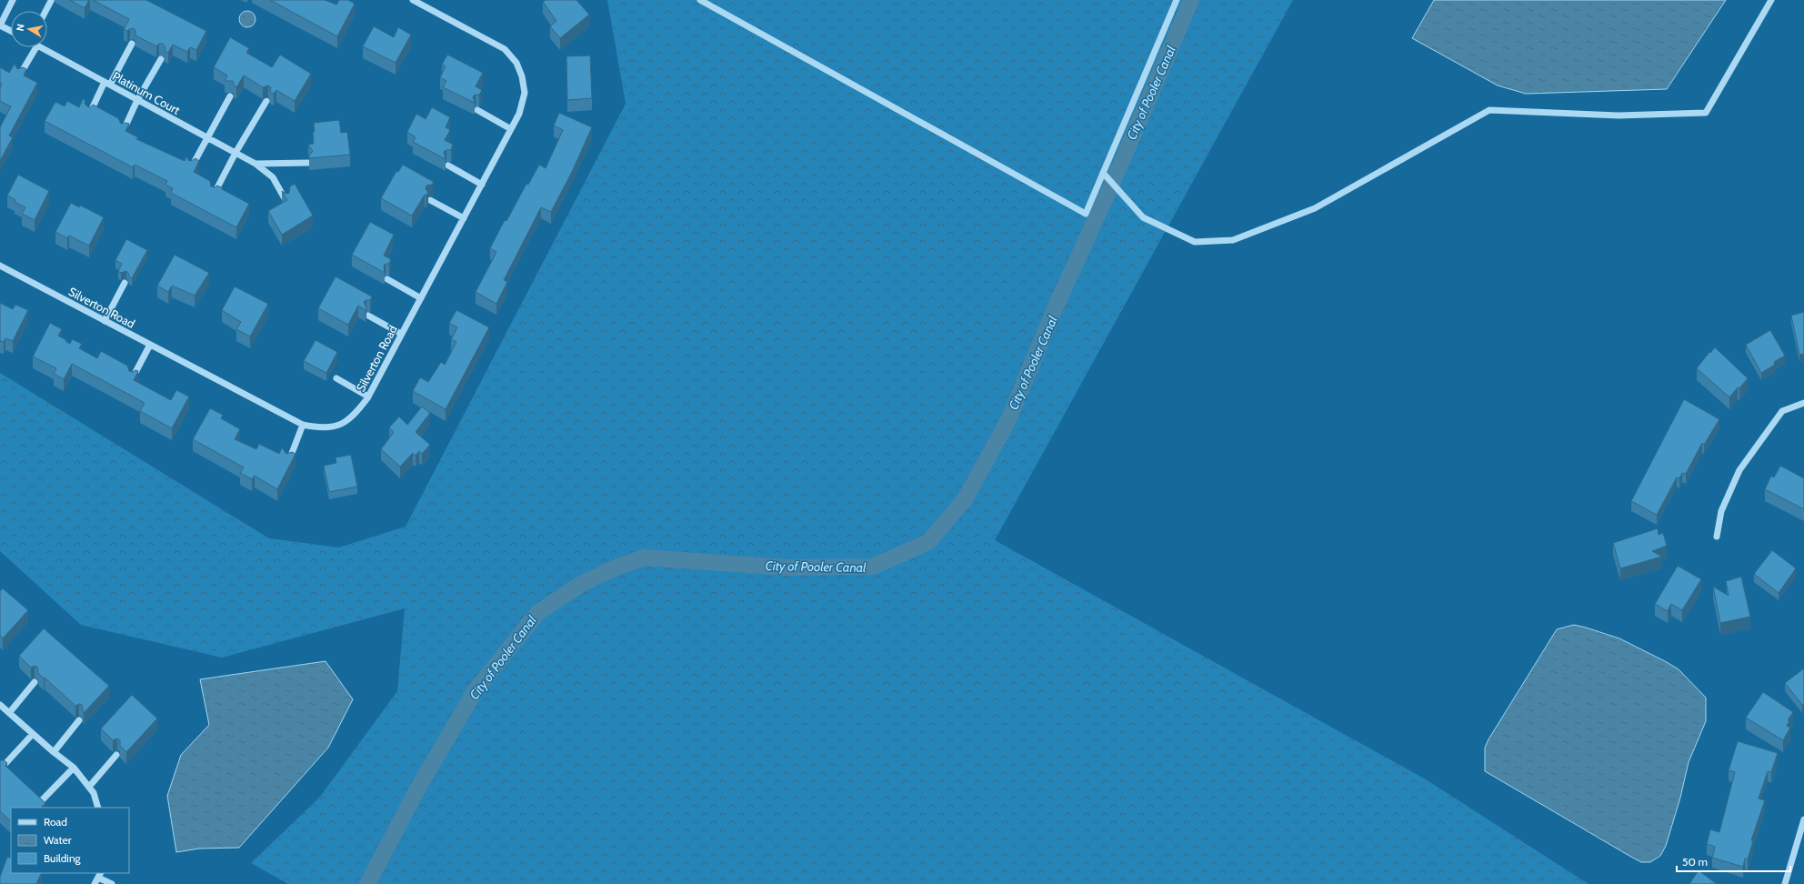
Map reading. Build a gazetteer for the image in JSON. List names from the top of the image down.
{
  "streets": {
    "street": ["Platinum Court", "Silverton Road"]
  },
  "water": ["City of Pooler Canal"],
  "legend": ["Road", "Water", "Building"],
  "scale_bar": "50 m",
  "north": "left"
}
